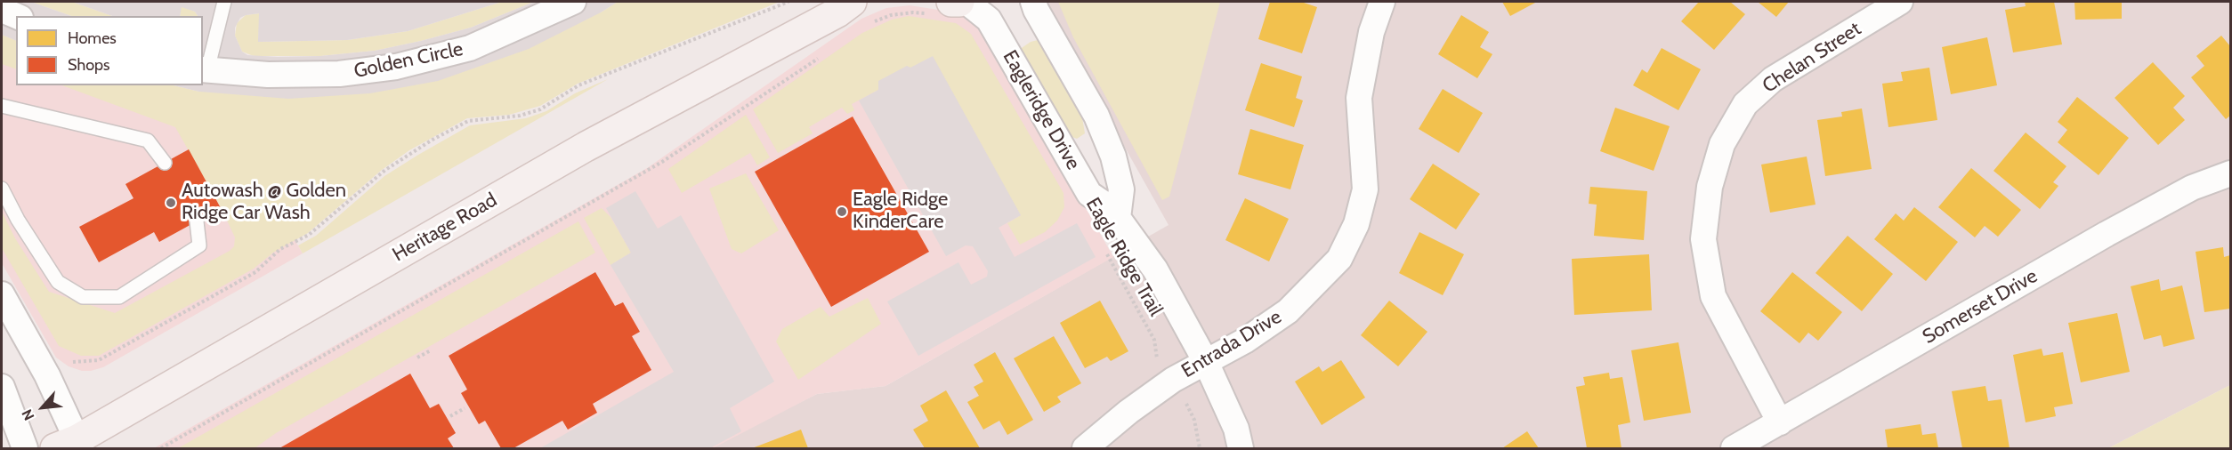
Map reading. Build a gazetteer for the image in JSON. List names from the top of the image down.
{
  "streets": {
    "main road": ["Heritage Road"],
    "street": [
      "Chelan Street",
      "Golden Circle",
      "Eagleridge Drive",
      "Somerset Drive",
      "Entrada Drive"
    ],
    "path": ["Eagle Ridge Trail"]
  },
  "crossings": [
    ["Chelan Street", "Somerset Drive"],
    ["Eagleridge Drive", "Entrada Drive"],
    ["Eagle Ridge Trail", "Entrada Drive"]
  ],
  "places": ["Autowash @ Golden Ridge Car Wash", "Eagle Ridge KinderCare"],
  "legend": ["Homes", "Shops"],
  "north": "bottom left"
}
